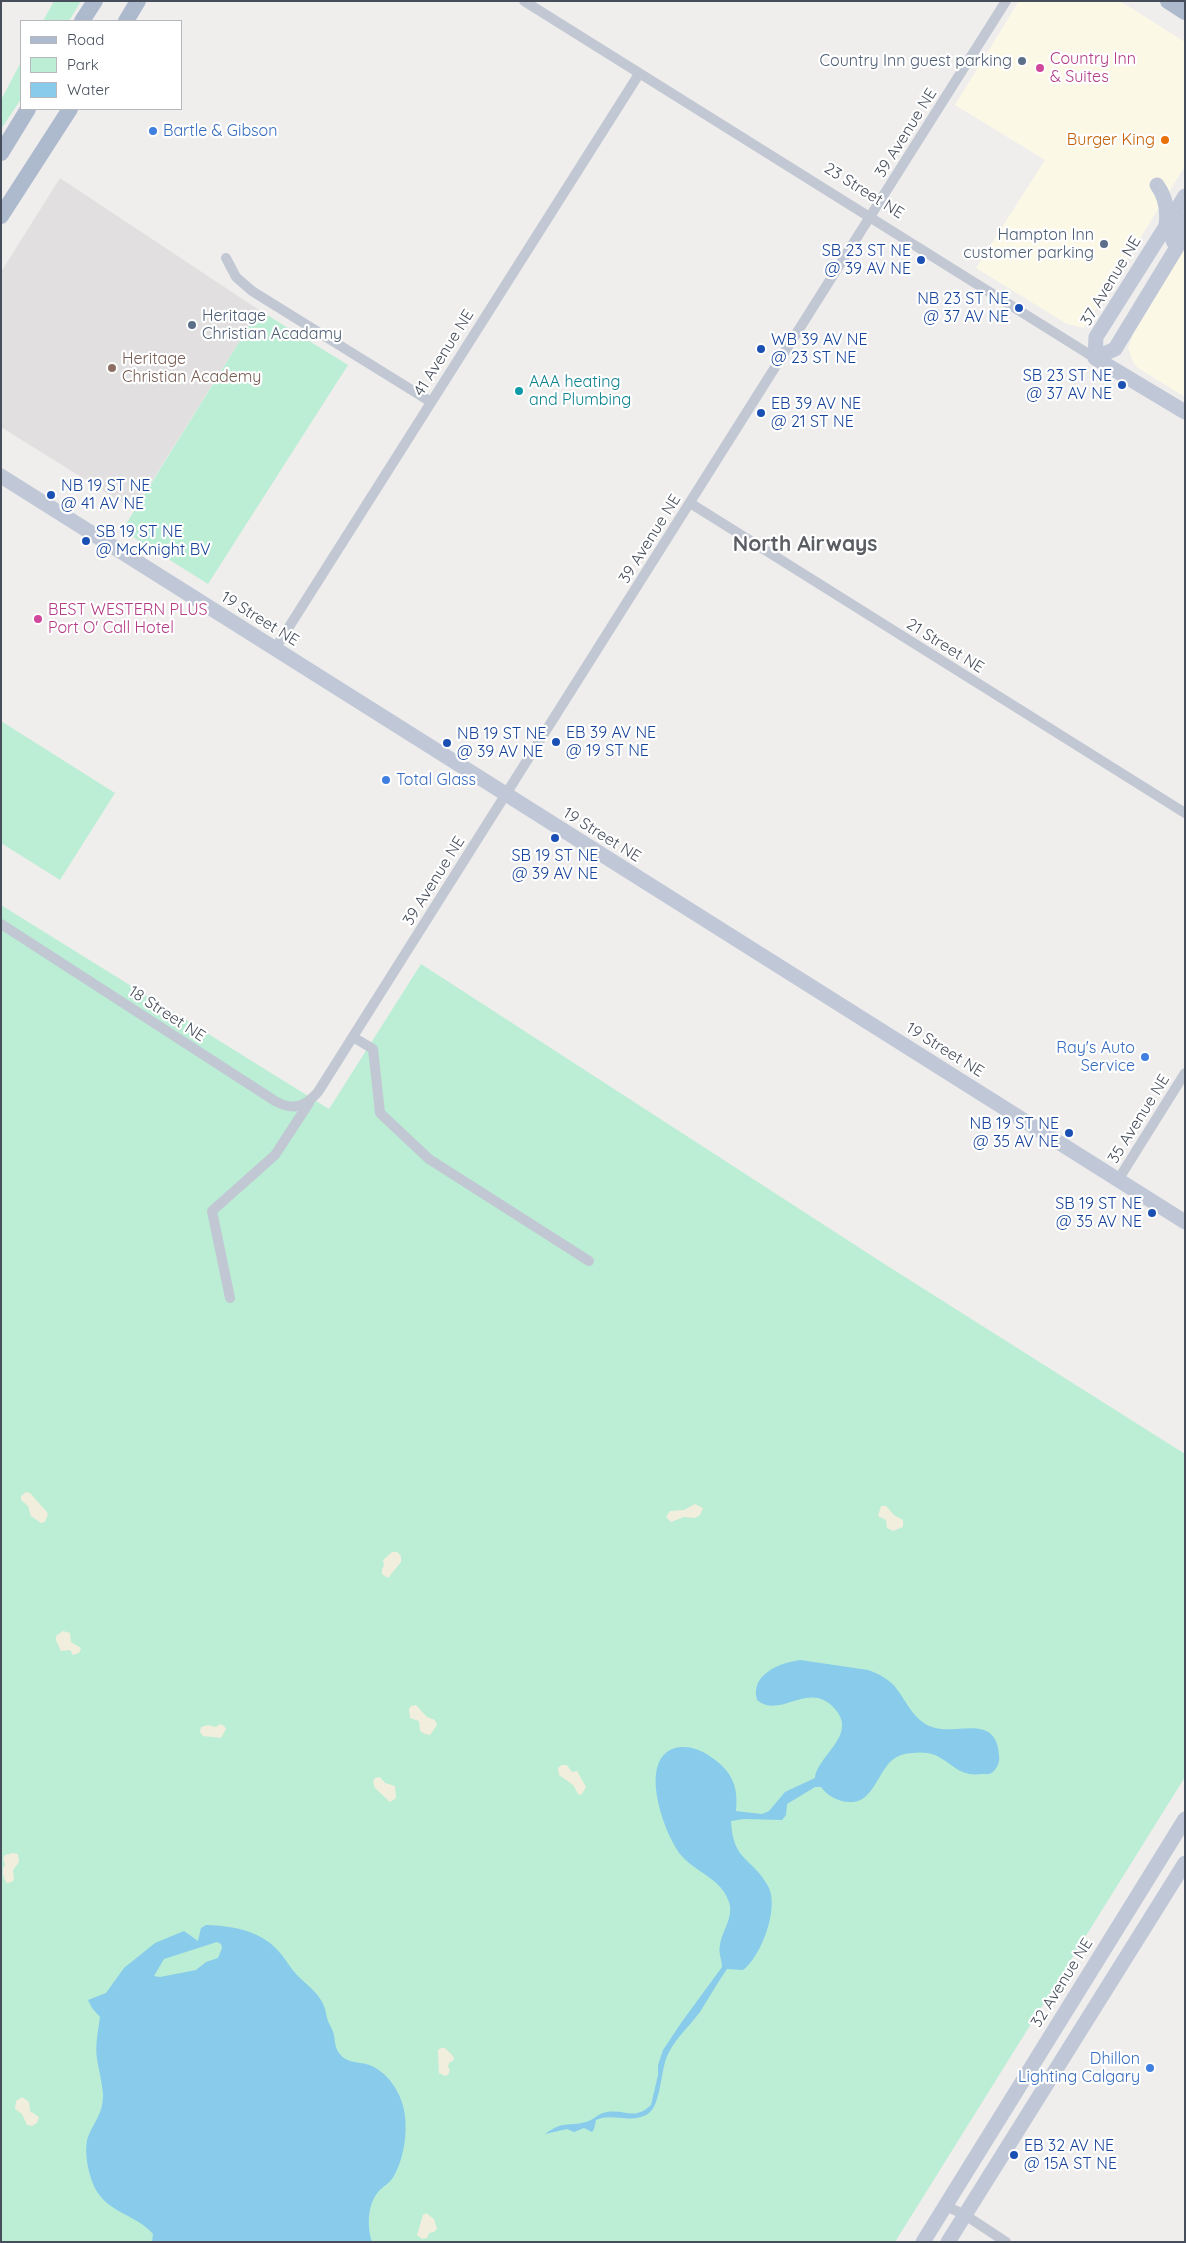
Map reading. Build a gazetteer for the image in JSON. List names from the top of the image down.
{
  "streets": {
    "street": [
      "39 Avenue NE",
      "23 Street NE",
      "37 Avenue NE",
      "41 Avenue NE",
      "19 Street NE",
      "21 Street NE",
      "18 Street NE",
      "35 Avenue NE",
      "32 Avenue NE"
    ]
  },
  "crossings": [
    ["39 Avenue NE", "23 Street NE"],
    ["39 Avenue NE", "19 Street NE"],
    ["39 Avenue NE", "21 Street NE"],
    ["39 Avenue NE", "18 Street NE"],
    ["23 Street NE", "37 Avenue NE"],
    ["23 Street NE", "41 Avenue NE"],
    ["41 Avenue NE", "19 Street NE"],
    ["19 Street NE", "35 Avenue NE"]
  ],
  "districts": ["North Airways"],
  "places": [
    "Country Inn guest parking",
    "Country Inn & Suites",
    "Bartle & Gibson",
    "Burger King",
    "Hampton Inn customer parking",
    "SB 23 ST NE @ 39 AV NE",
    "NB 23 ST NE @ 37 AV NE",
    "Heritage Christian Acadamy",
    "WB 39 AV NE @ 23 ST NE",
    "Heritage Christian Academy",
    "SB 23 ST NE @ 37 AV NE",
    "AAA heating and Plumbing",
    "EB 39 AV NE @ 21 ST NE",
    "NB 19 ST NE @ 41 AV NE",
    "SB 19 ST NE @ McKnight BV",
    "BEST WESTERN PLUS Port O' Call Hotel",
    "EB 39 AV NE @ 19 ST NE",
    "NB 19 ST NE @ 39 AV NE",
    "Total Glass",
    "SB 19 ST NE @ 39 AV NE",
    "Ray's Auto Service",
    "NB 19 ST NE @ 35 AV NE",
    "SB 19 ST NE @ 35 AV NE",
    "Dhillon Lighting Calgary",
    "EB 32 AV NE @ 15A ST NE"
  ],
  "legend": ["Road", "Park", "Water"]
}
